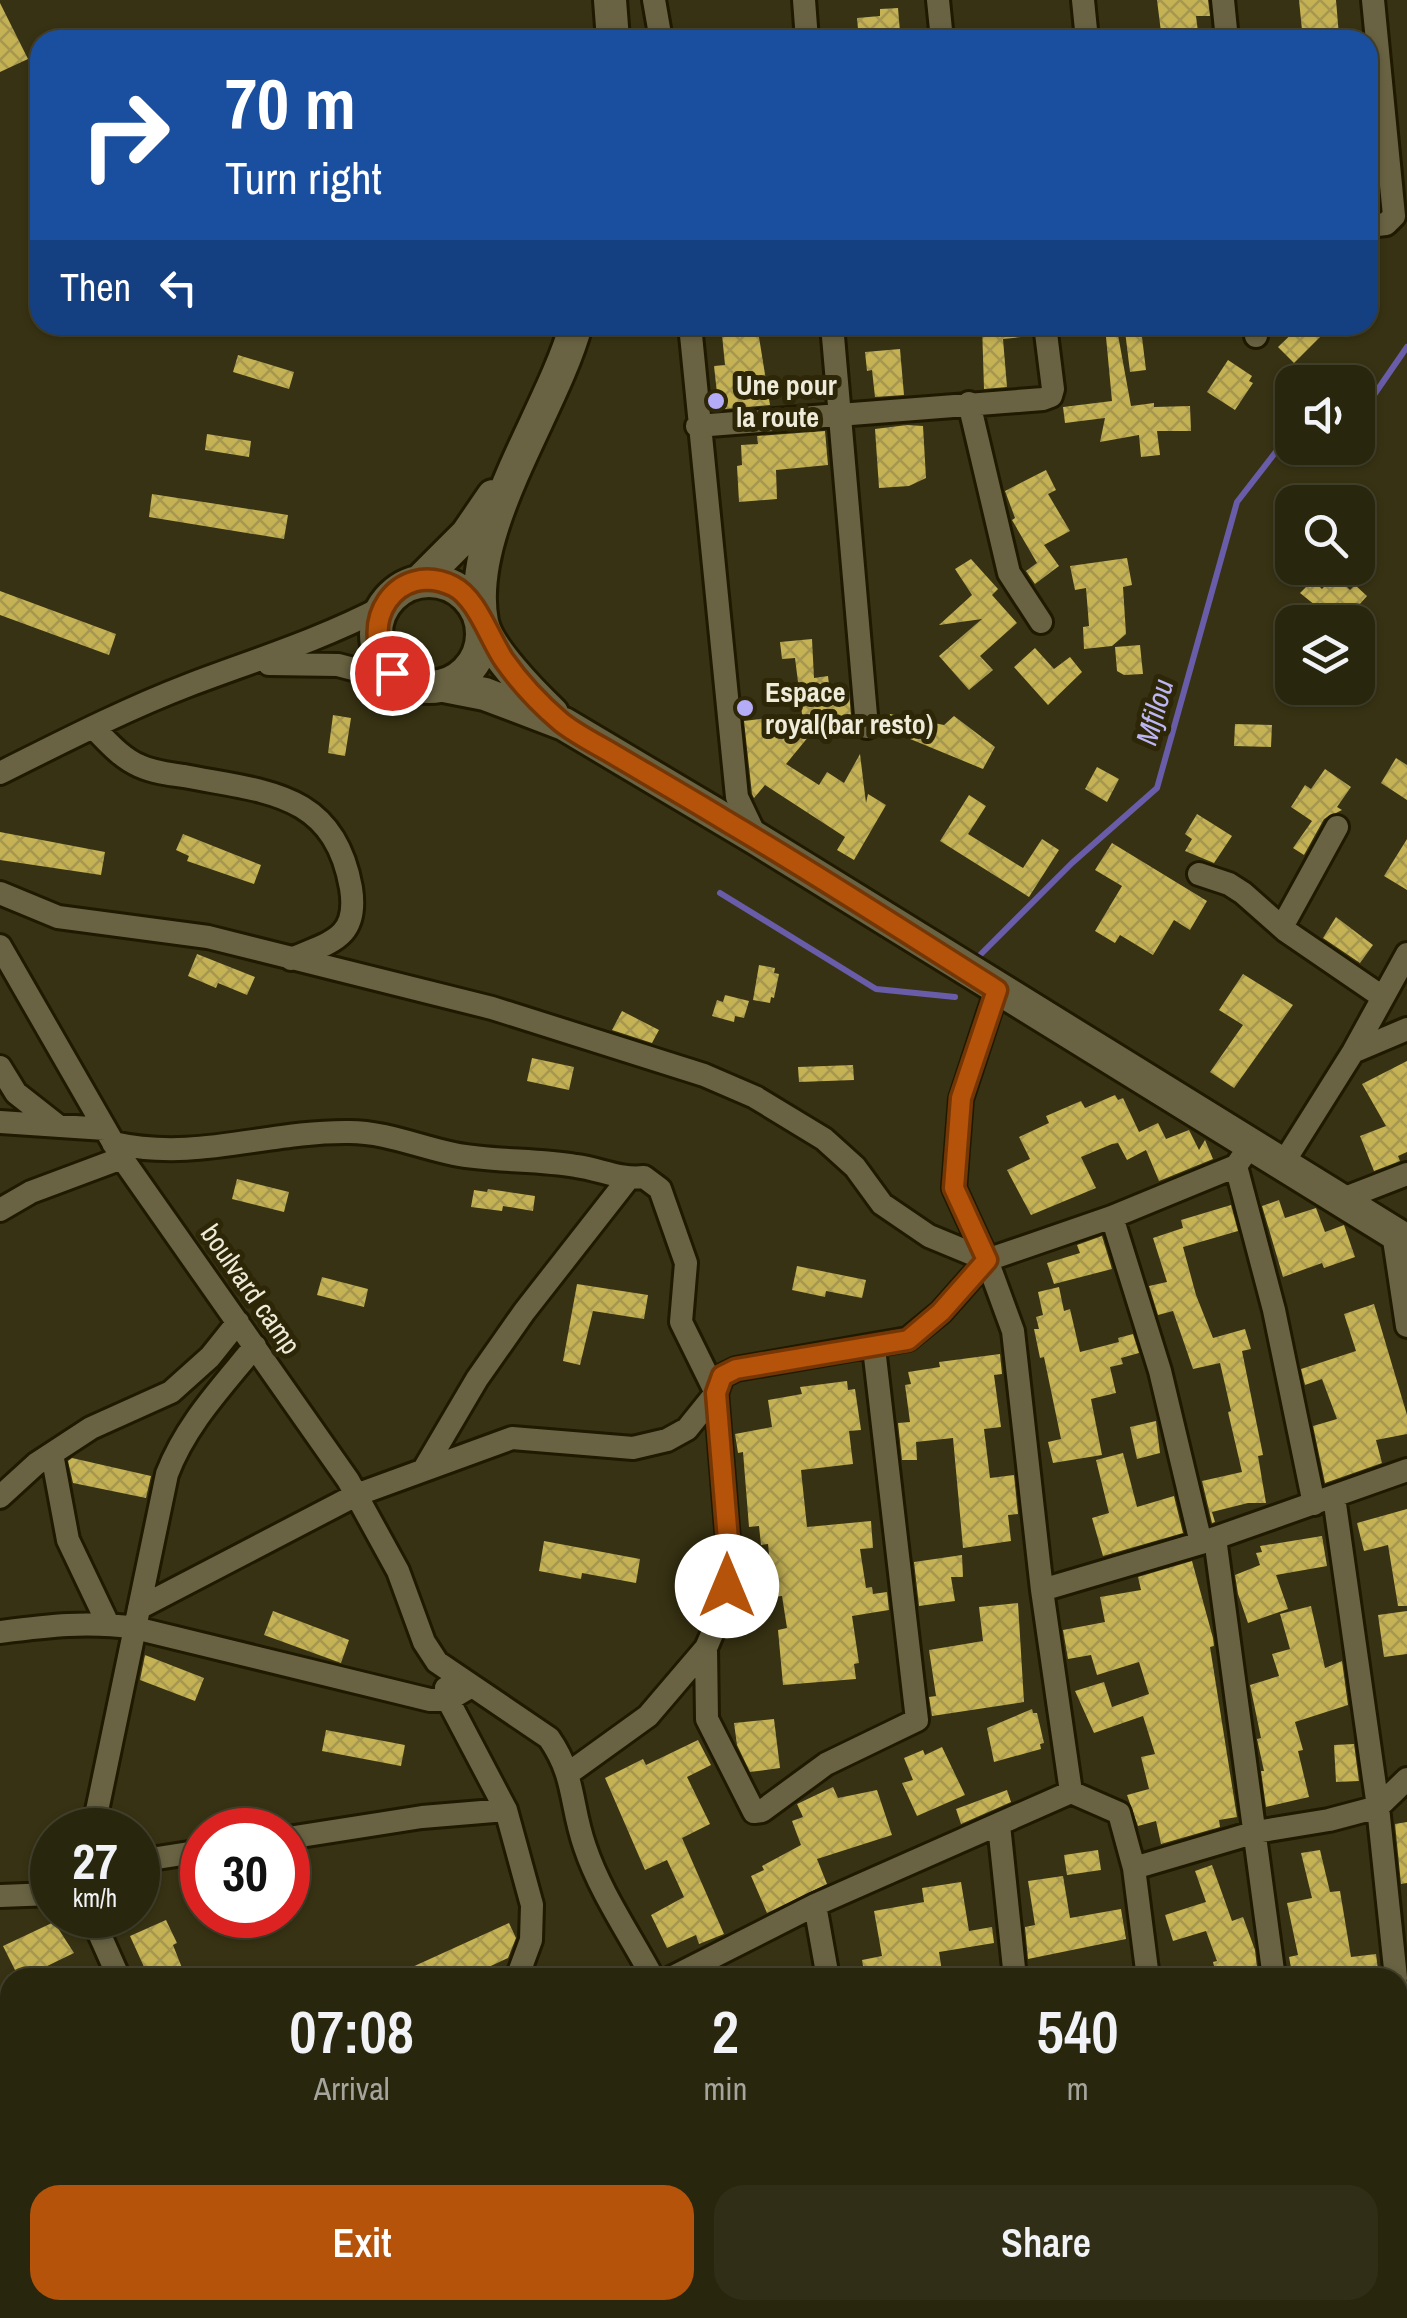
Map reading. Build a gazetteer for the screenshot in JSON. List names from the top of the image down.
{
  "streets": {
    "street": ["boulvard camp"]
  },
  "water": ["Mfilou"],
  "places": ["Une pour la route", "Espace royal(bar resto)"],
  "page": {
    "turn": ["70 m", "Turn right"],
    "then": "Then",
    "speed": "27 km/h",
    "limit": "30",
    "eta": [
      "07:08",
      "Arrival",
      "2",
      "min",
      "540",
      "m"
    ],
    "buttons": ["Exit", "Share"]
  }
}
